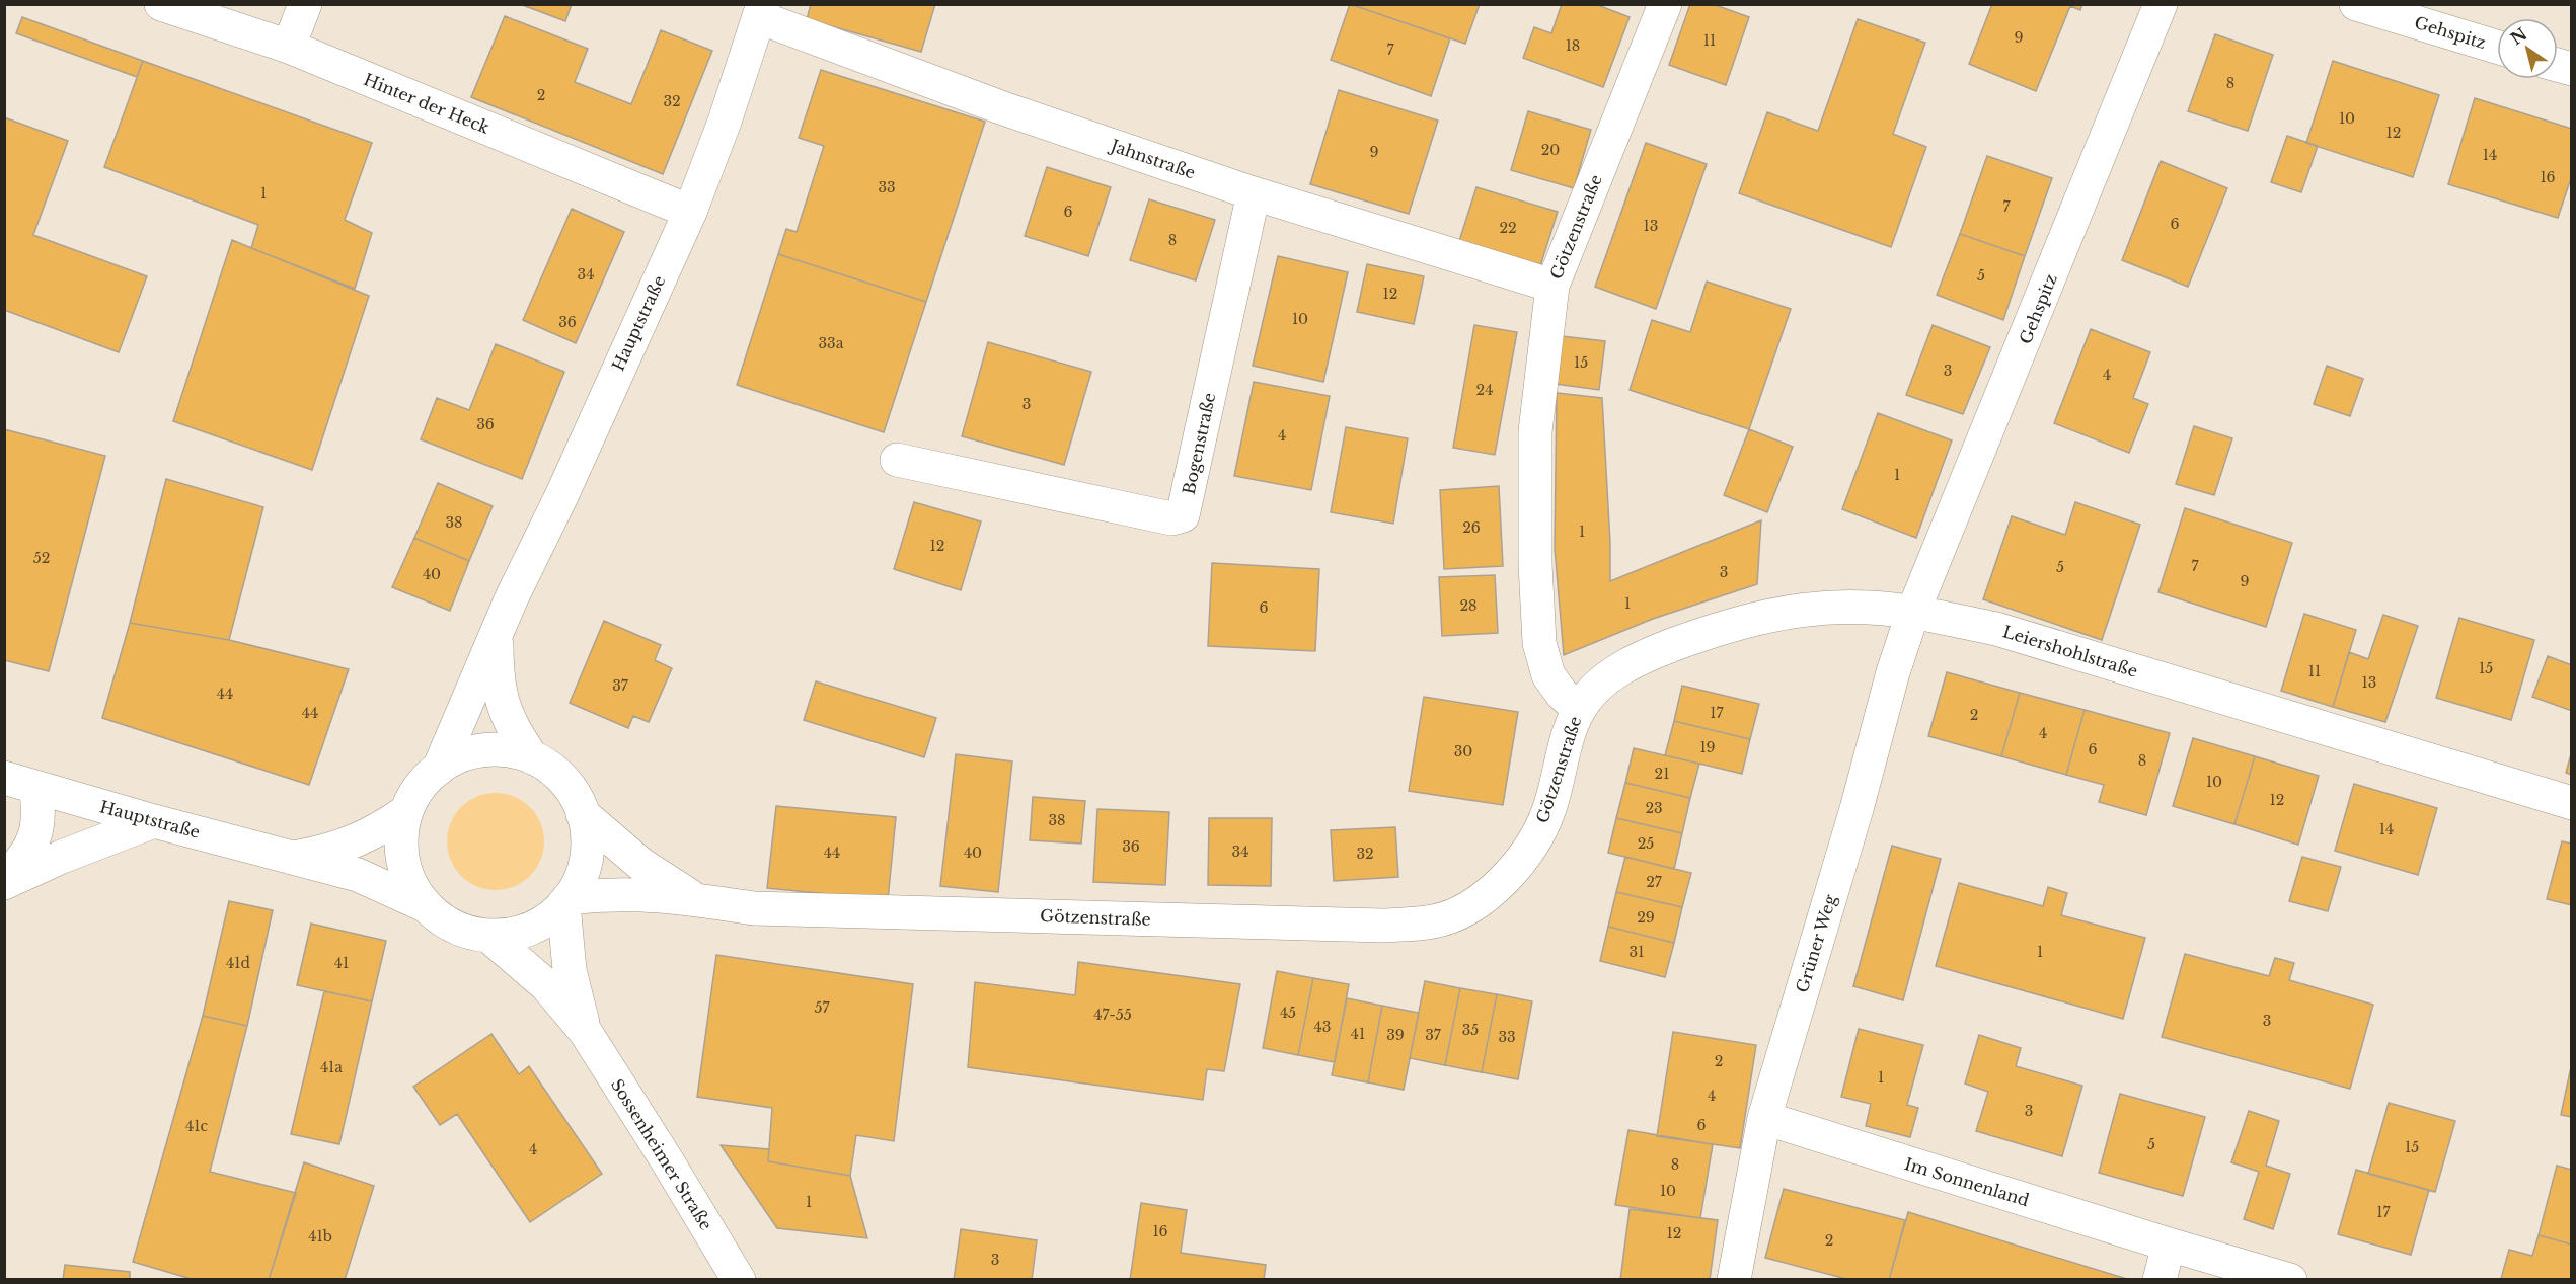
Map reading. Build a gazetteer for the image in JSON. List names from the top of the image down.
{
  "streets": {
    "street": [
      "Gehspitz",
      "Hinter der Heck",
      "Jahnstraße",
      "Götzenstraße",
      "Hauptstraße",
      "Bogenstraße",
      "Leiershohlstraße",
      "Grüner Weg",
      "Sossenheimer Straße",
      "Im Sonnenland"
    ]
  },
  "crossings": [
    ["Gehspitz", "Leiershohlstraße"],
    ["Gehspitz", "Grüner Weg"],
    ["Hinter der Heck", "Hauptstraße"],
    ["Jahnstraße", "Götzenstraße"],
    ["Jahnstraße", "Hauptstraße"],
    ["Jahnstraße", "Bogenstraße"],
    ["Götzenstraße", "Hauptstraße"],
    ["Götzenstraße", "Leiershohlstraße"],
    ["Götzenstraße", "Sossenheimer Straße"],
    ["Hauptstraße", "Sossenheimer Straße"],
    ["Leiershohlstraße", "Grüner Weg"],
    ["Grüner Weg", "Im Sonnenland"]
  ],
  "house_numbers": [
    "9",
    "11",
    "18",
    "7",
    "8",
    "2",
    "32",
    "10",
    "12",
    "20",
    "9",
    "14",
    "16",
    "33",
    "1",
    "7",
    "6",
    "6",
    "13",
    "22",
    "8",
    "34",
    "5",
    "12",
    "10",
    "36",
    "33a",
    "15",
    "3",
    "4",
    "24",
    "3",
    "36",
    "4",
    "1",
    "38",
    "26",
    "1",
    "12",
    "52",
    "7",
    "5",
    "3",
    "40",
    "9",
    "1",
    "28",
    "6",
    "15",
    "11",
    "13",
    "37",
    "44",
    "44",
    "17",
    "2",
    "4",
    "19",
    "6",
    "30",
    "8",
    "21",
    "10",
    "12",
    "23",
    "38",
    "14",
    "25",
    "36",
    "34",
    "44",
    "40",
    "32",
    "27",
    "29",
    "31",
    "1",
    "41d",
    "41",
    "57",
    "45",
    "47-55",
    "3",
    "43",
    "35",
    "41",
    "39",
    "37",
    "33",
    "2",
    "41a",
    "1",
    "4",
    "3",
    "6",
    "41c",
    "5",
    "15",
    "4",
    "8",
    "10",
    "1",
    "17",
    "16",
    "12",
    "41b",
    "2",
    "3"
  ],
  "north": "top left"
}
